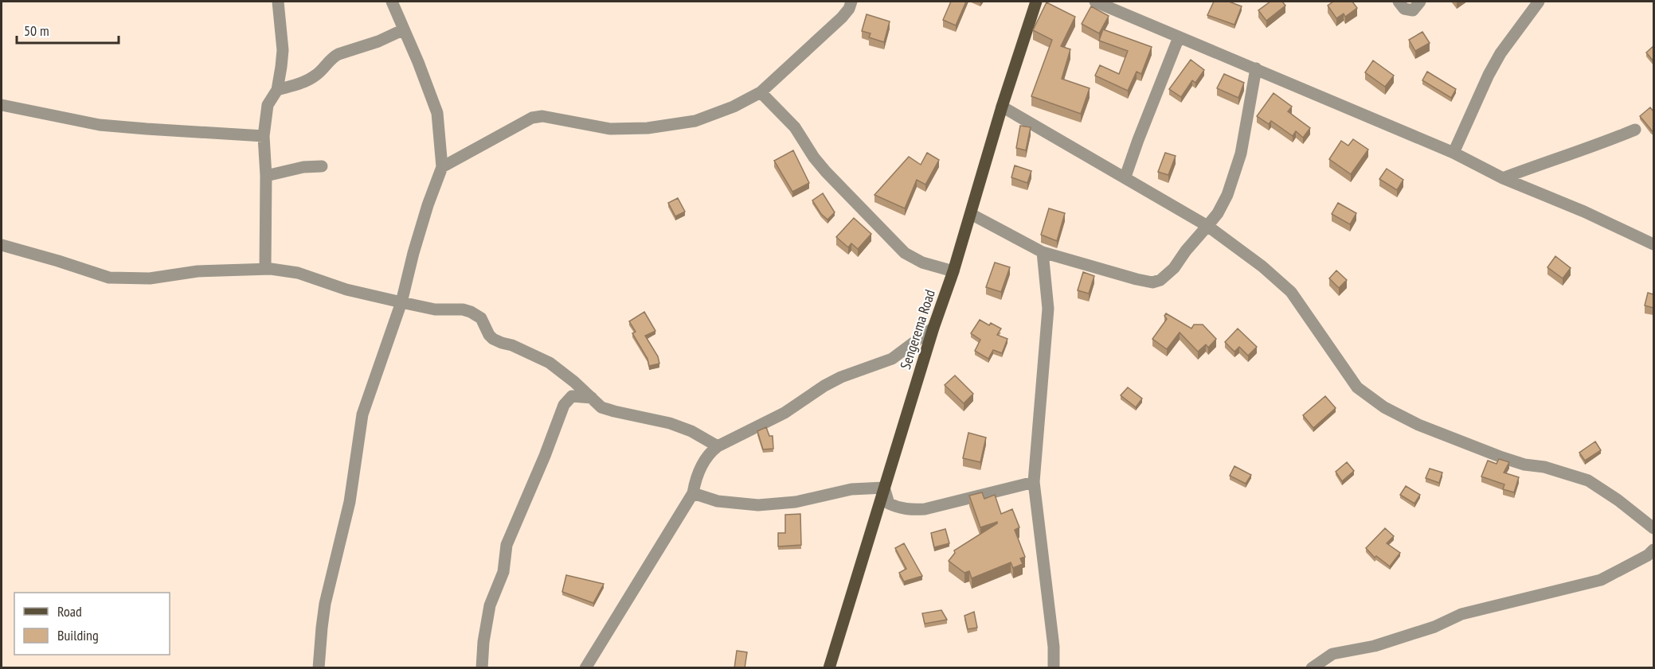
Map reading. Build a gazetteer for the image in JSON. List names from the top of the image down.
{
  "streets": {
    "main road": ["Sengerema Road"]
  },
  "legend": ["Road", "Building"],
  "scale_bar": "50 m"
}
